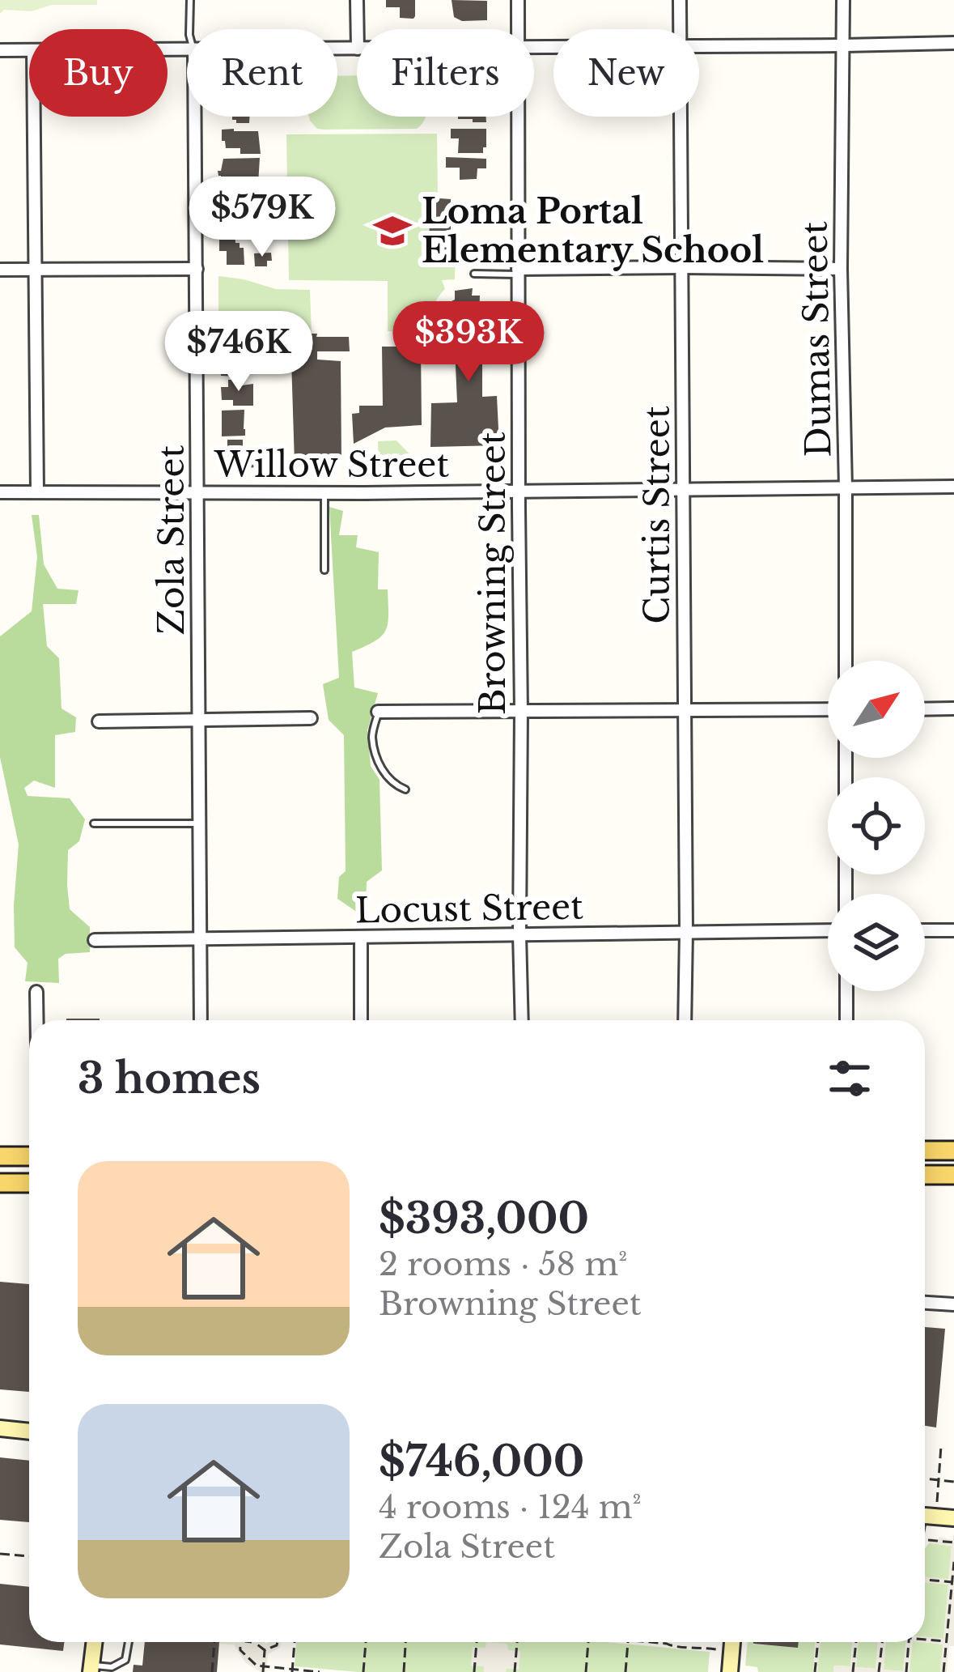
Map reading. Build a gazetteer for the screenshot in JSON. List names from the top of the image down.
{
  "streets": {
    "street": [
      "Dumas Street",
      "Willow Street",
      "Curtis Street",
      "Zola Street",
      "Browning Street",
      "Locust Street"
    ]
  },
  "crossings": [
    ["Dumas Street", "Willow Street"],
    ["Willow Street", "Curtis Street"],
    ["Willow Street", "Zola Street"],
    ["Willow Street", "Browning Street"],
    ["Curtis Street", "Locust Street"],
    ["Zola Street", "Locust Street"],
    ["Browning Street", "Locust Street"]
  ],
  "places": {
    "school or university": ["Loma Portal Elementary School"]
  },
  "north": "top right",
  "page": {
    "chip": [
      "Buy",
      "Rent",
      "Filters",
      "New"
    ],
    "price": ["$579K", "$393K", "$746K"],
    "heading": "3 homes",
    "list": [
      {
        "name": "$393,000",
        "note": "2 rooms · 58 m² · Browning Street"
      },
      {
        "name": "$746,000",
        "note": "4 rooms · 124 m² · Zola Street"
      }
    ]
  }
}
